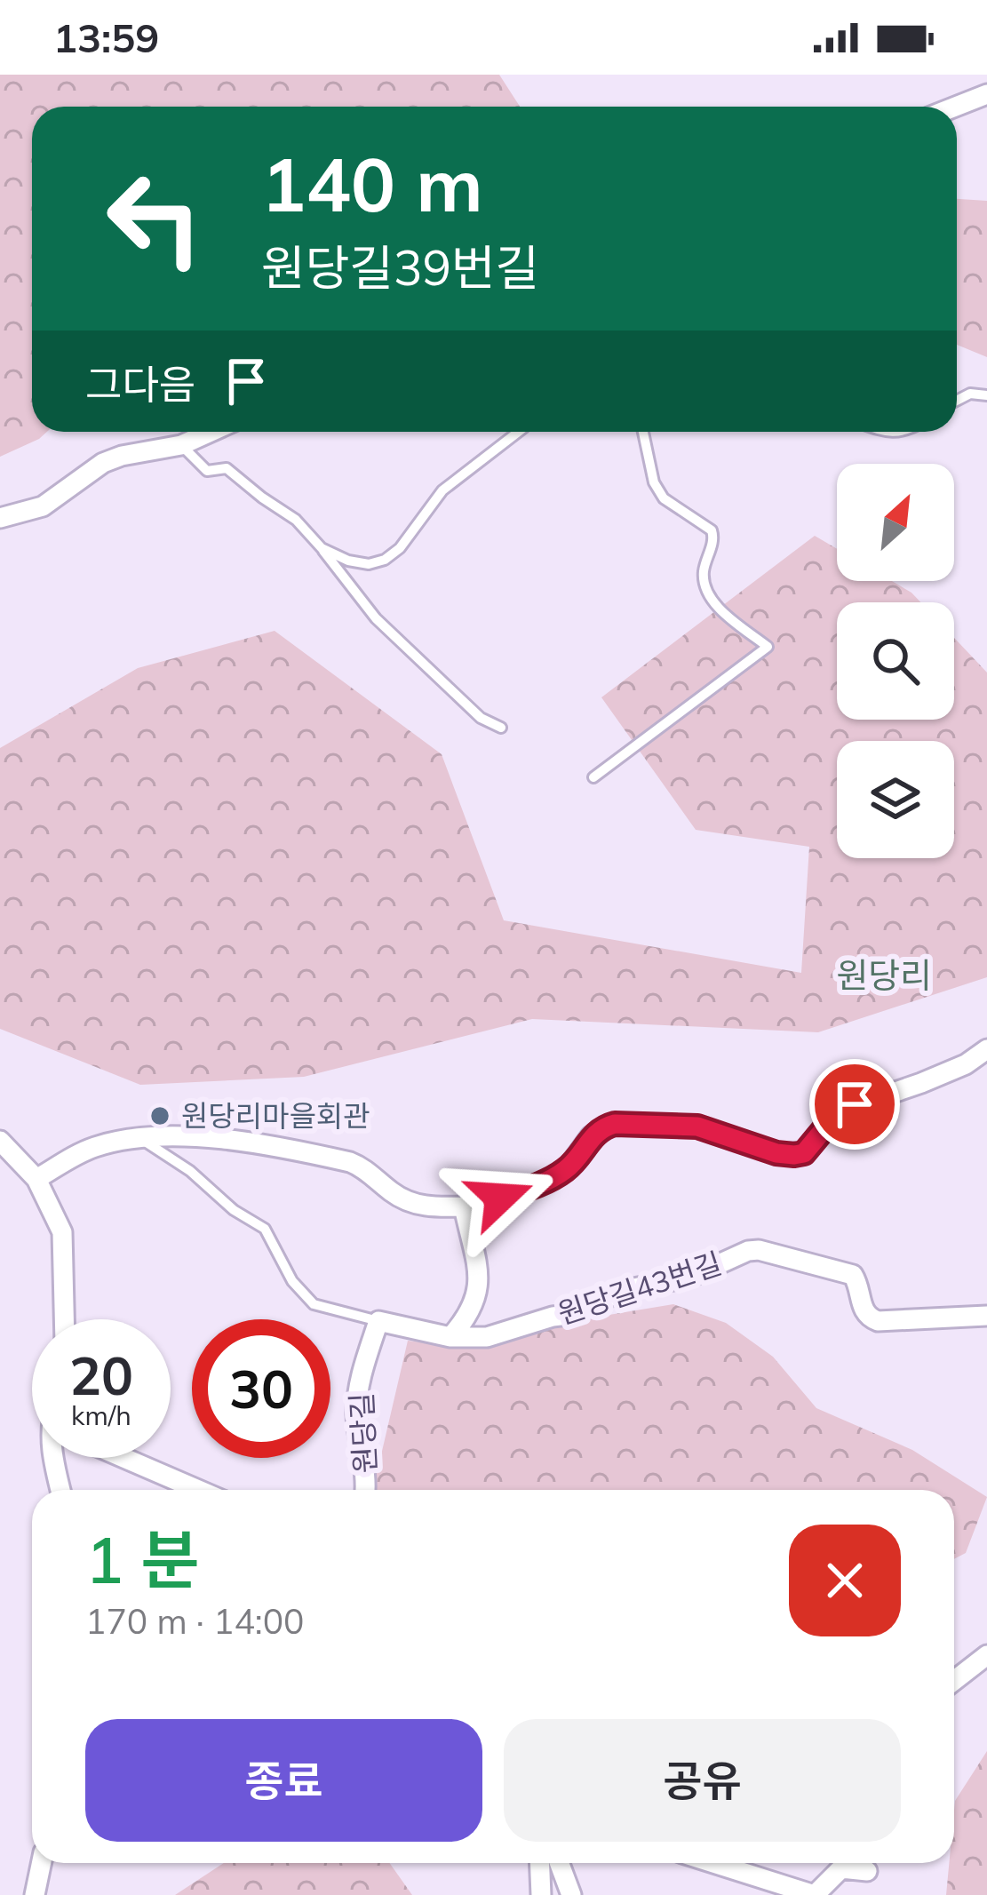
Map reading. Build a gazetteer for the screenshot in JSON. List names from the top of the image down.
{
  "streets": {
    "street": ["원당길43번길", "원당길"]
  },
  "districts": ["원당리"],
  "places": ["원당리마을회관"],
  "north": "top right",
  "page": {
    "status": "13:59",
    "turn": ["140 m", "원당길39번길"],
    "then": "그다음",
    "speed": "20 km/h",
    "limit": "30",
    "heading": ["1 분", "170 m · 14:00"],
    "buttons": ["종료", "공유"]
  }
}
